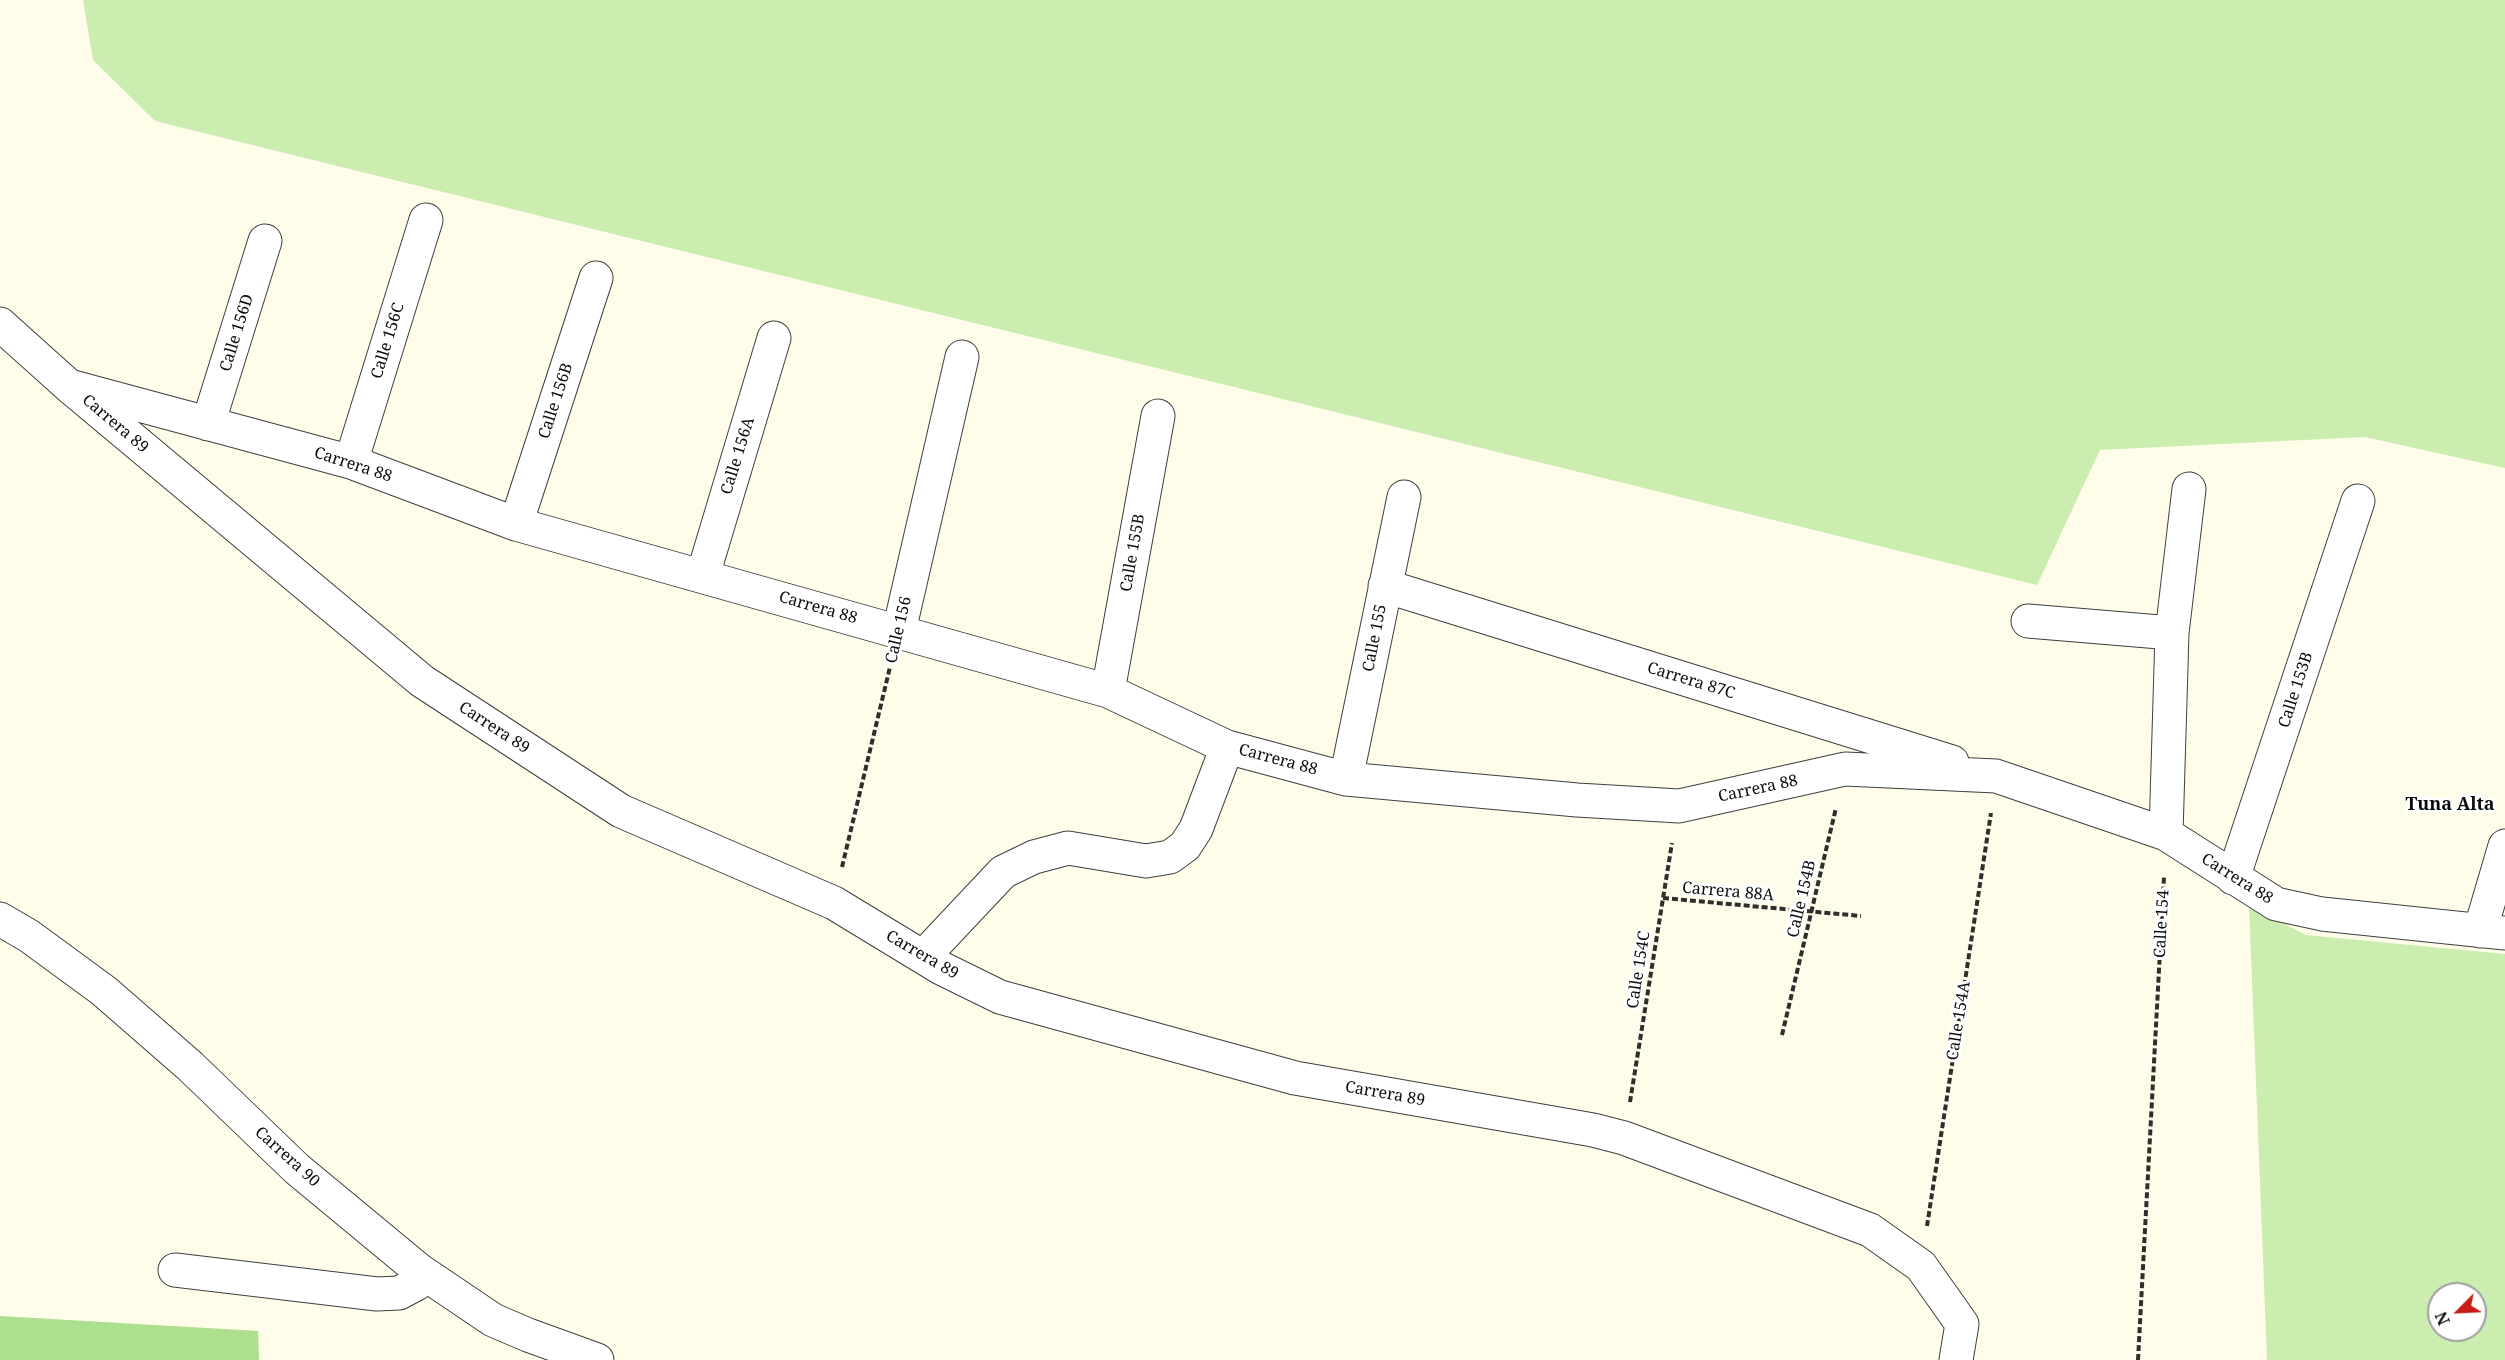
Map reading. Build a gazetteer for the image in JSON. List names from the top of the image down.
{
  "streets": {
    "street": [
      "Calle 156D",
      "Calle 156C",
      "Calle 156B",
      "Carrera 89",
      "Calle 156A",
      "Carrera 88",
      "Calle 155B",
      "Calle 156",
      "Calle 155",
      "Carrera 87C",
      "Calle 153B",
      "Carrera 90"
    ],
    "path": [
      "Carrera 88A",
      "Calle 154B",
      "Calle 154",
      "Calle 154C",
      "Calle 154A"
    ]
  },
  "crossings": [
    ["Calle 156D", "Carrera 88"],
    ["Calle 156C", "Carrera 88"],
    ["Calle 156B", "Carrera 88"],
    ["Carrera 89", "Carrera 88"],
    ["Carrera 89", "Calle 156"],
    ["Carrera 89", "Calle 154C"],
    ["Carrera 89", "Calle 154A"],
    ["Calle 156A", "Carrera 88"],
    ["Carrera 88", "Calle 155B"],
    ["Carrera 88", "Calle 156"],
    ["Carrera 88", "Calle 155"],
    ["Carrera 88", "Carrera 87C"],
    ["Carrera 88", "Calle 153B"],
    ["Carrera 88", "Calle 154B"],
    ["Carrera 88", "Calle 154"],
    ["Carrera 88", "Calle 154C"],
    ["Carrera 88", "Calle 154A"],
    ["Calle 155", "Carrera 87C"],
    ["Carrera 87C", "Calle 154A"],
    ["Carrera 88A", "Calle 154B"],
    ["Carrera 88A", "Calle 154C"]
  ],
  "districts": ["Tuna Alta"],
  "north": "bottom left"
}
